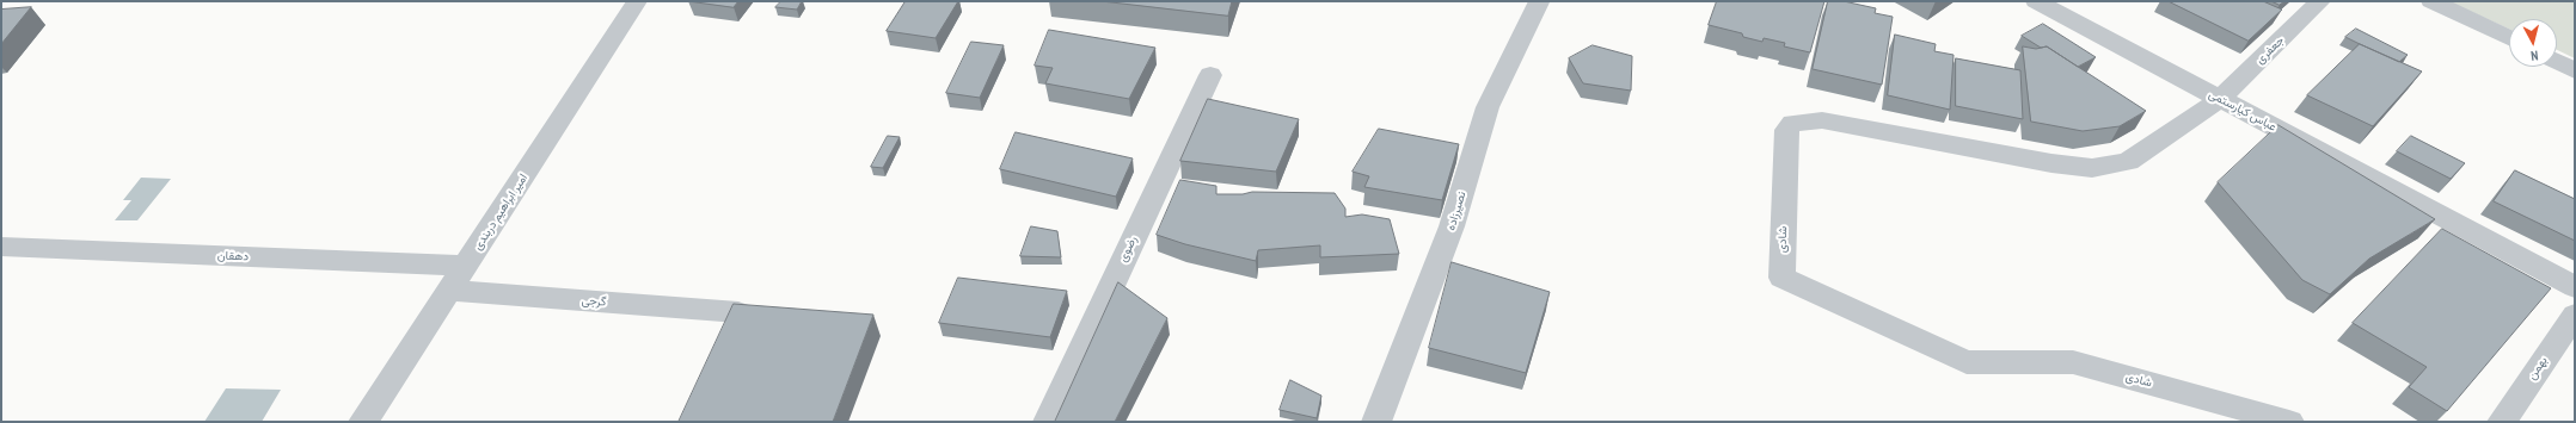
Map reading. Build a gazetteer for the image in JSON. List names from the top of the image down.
{
  "streets": {
    "street": [
      "جعفری",
      "عباس کیارستمی",
      "نصیرزاده",
      "امیر ابراهیم دربندی",
      "شادی",
      "رضوى",
      "دهقان",
      "گرجی",
      "بهمن"
    ]
  },
  "crossings": [
    ["جعفری", "عباس کیارستمی"],
    ["جعفری", "شادی"],
    ["عباس کیارستمی", "شادی"],
    ["امیر ابراهیم دربندی", "دهقان"],
    ["امیر ابراهیم دربندی", "گرجی"]
  ],
  "north": "bottom"
}
